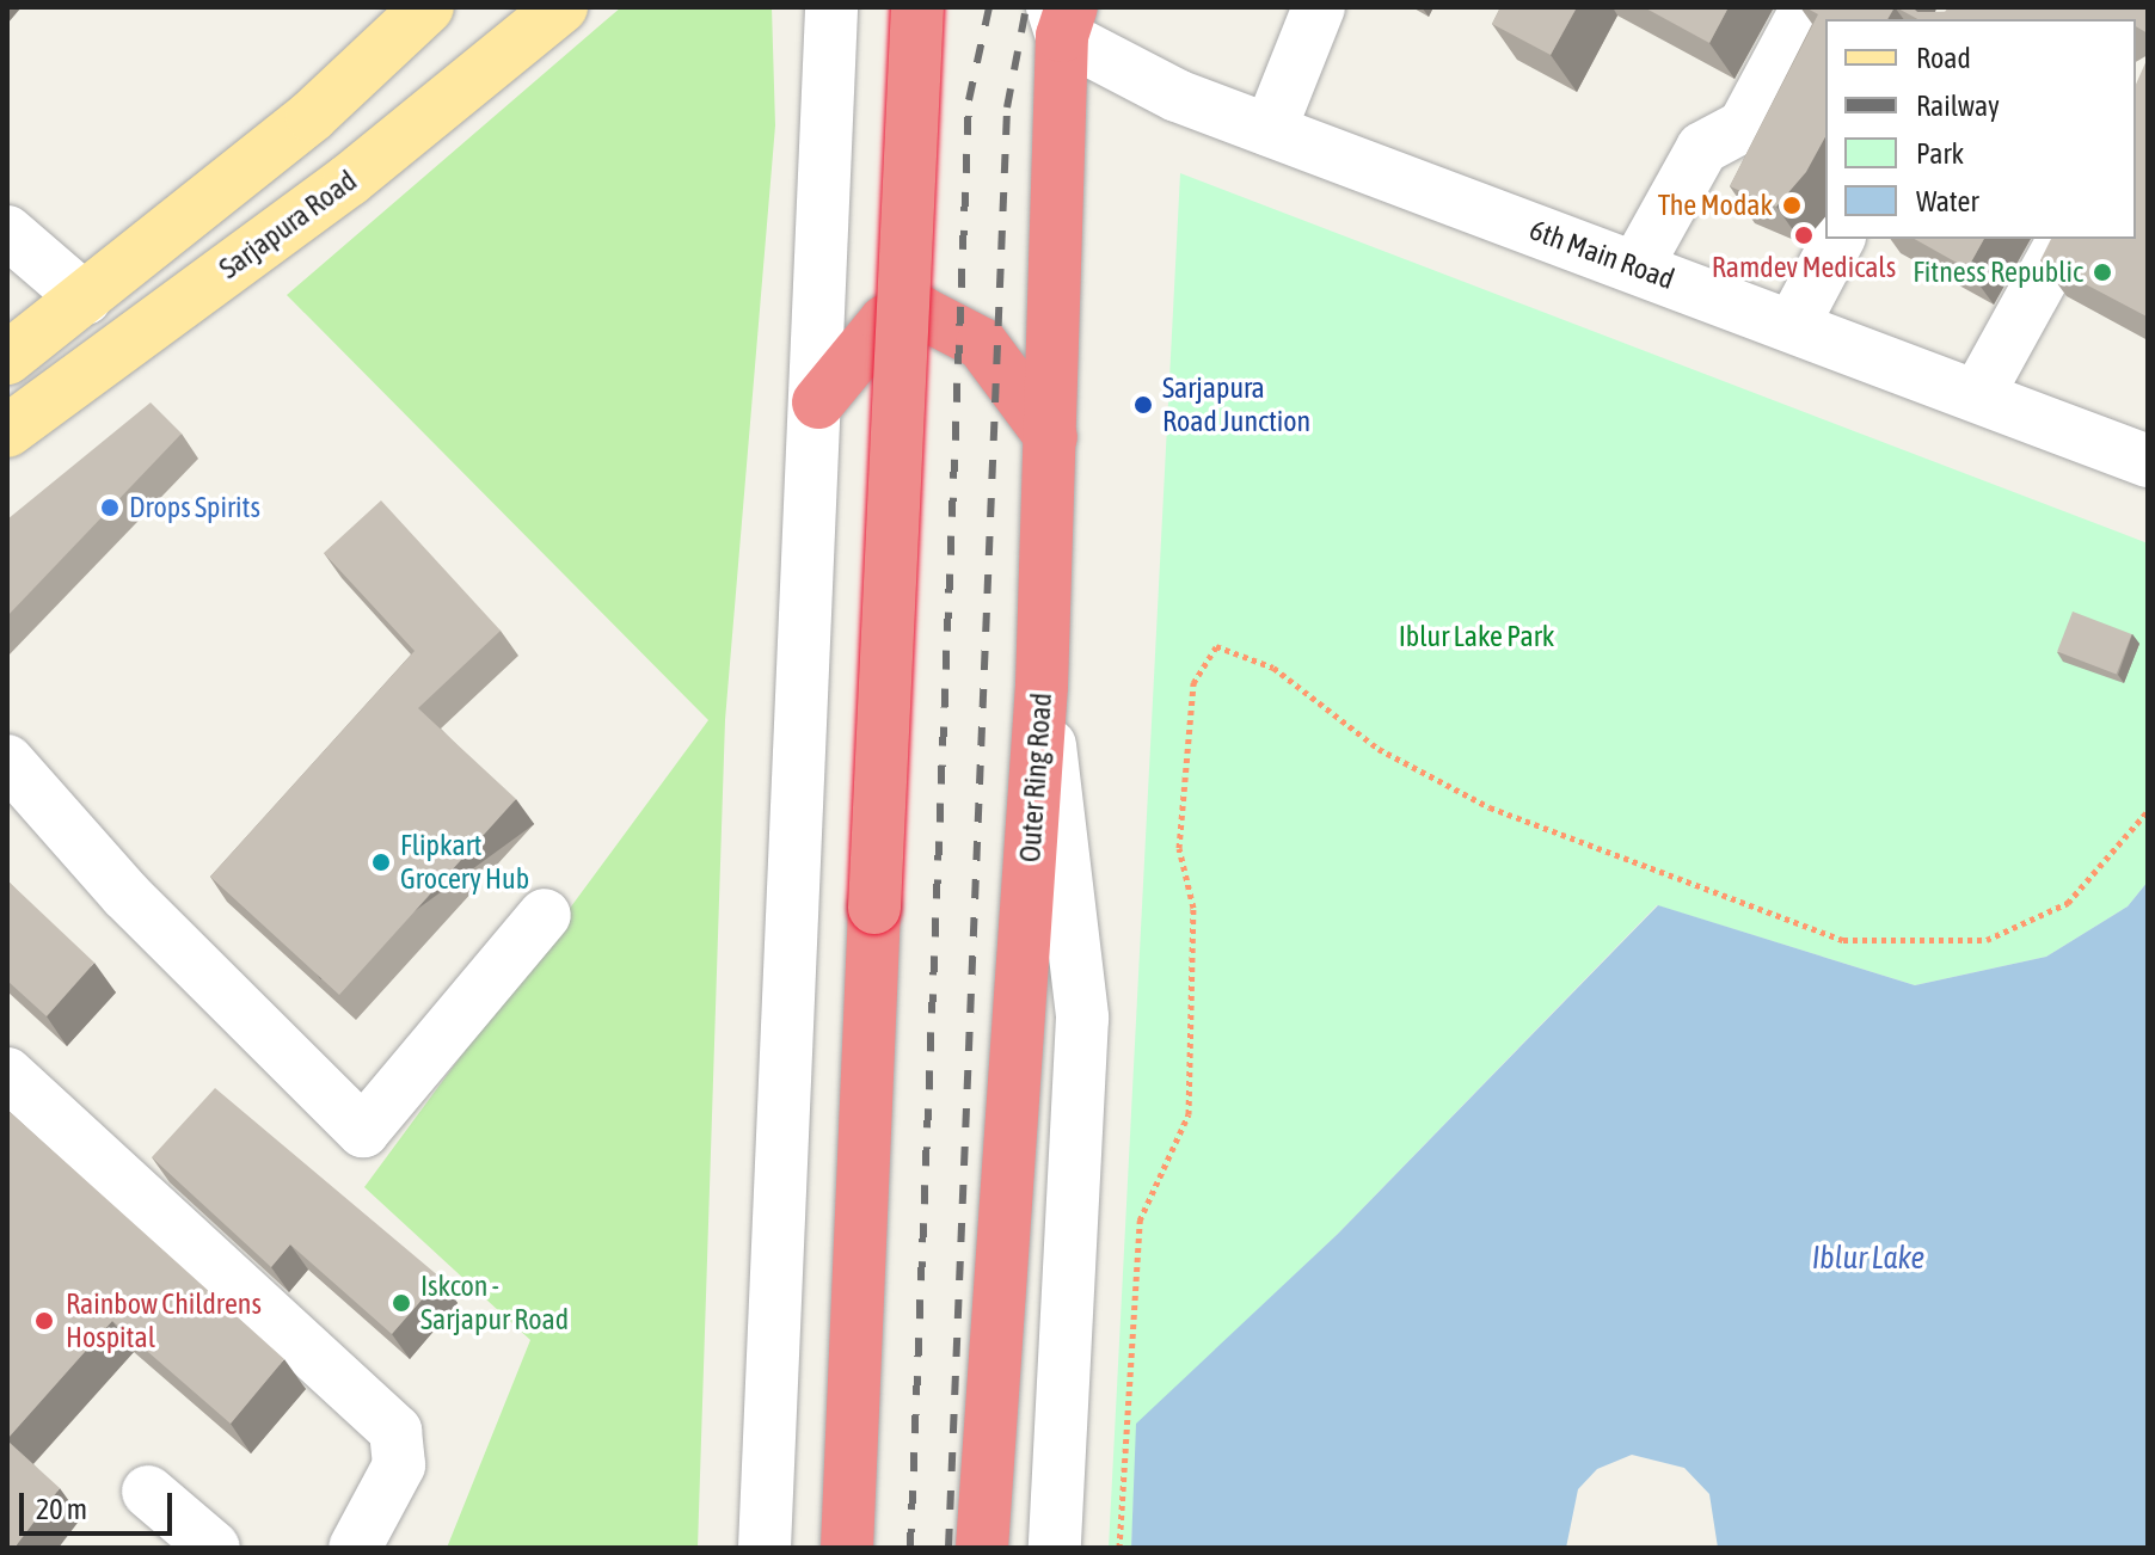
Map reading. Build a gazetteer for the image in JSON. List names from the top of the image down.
{
  "streets": {
    "highway": ["Outer Ring Road"],
    "main road": ["Sarjapura Road"],
    "street": ["6th Main Road"]
  },
  "crossings": [
    ["6th Main Road", "Outer Ring Road"]
  ],
  "water": ["Iblur Lake"],
  "parks": ["Iblur Lake Park"],
  "places": [
    "The Modak",
    "Ramdev Medicals",
    "Fitness Republic",
    "Sarjapura Road Junction",
    "Drops Spirits",
    "Flipkart Grocery Hub",
    "Iskcon - Sarjapur Road",
    "Rainbow Childrens Hospital"
  ],
  "legend": [
    "Road",
    "Railway",
    "Park",
    "Water"
  ],
  "scale_bar": "20 m"
}
